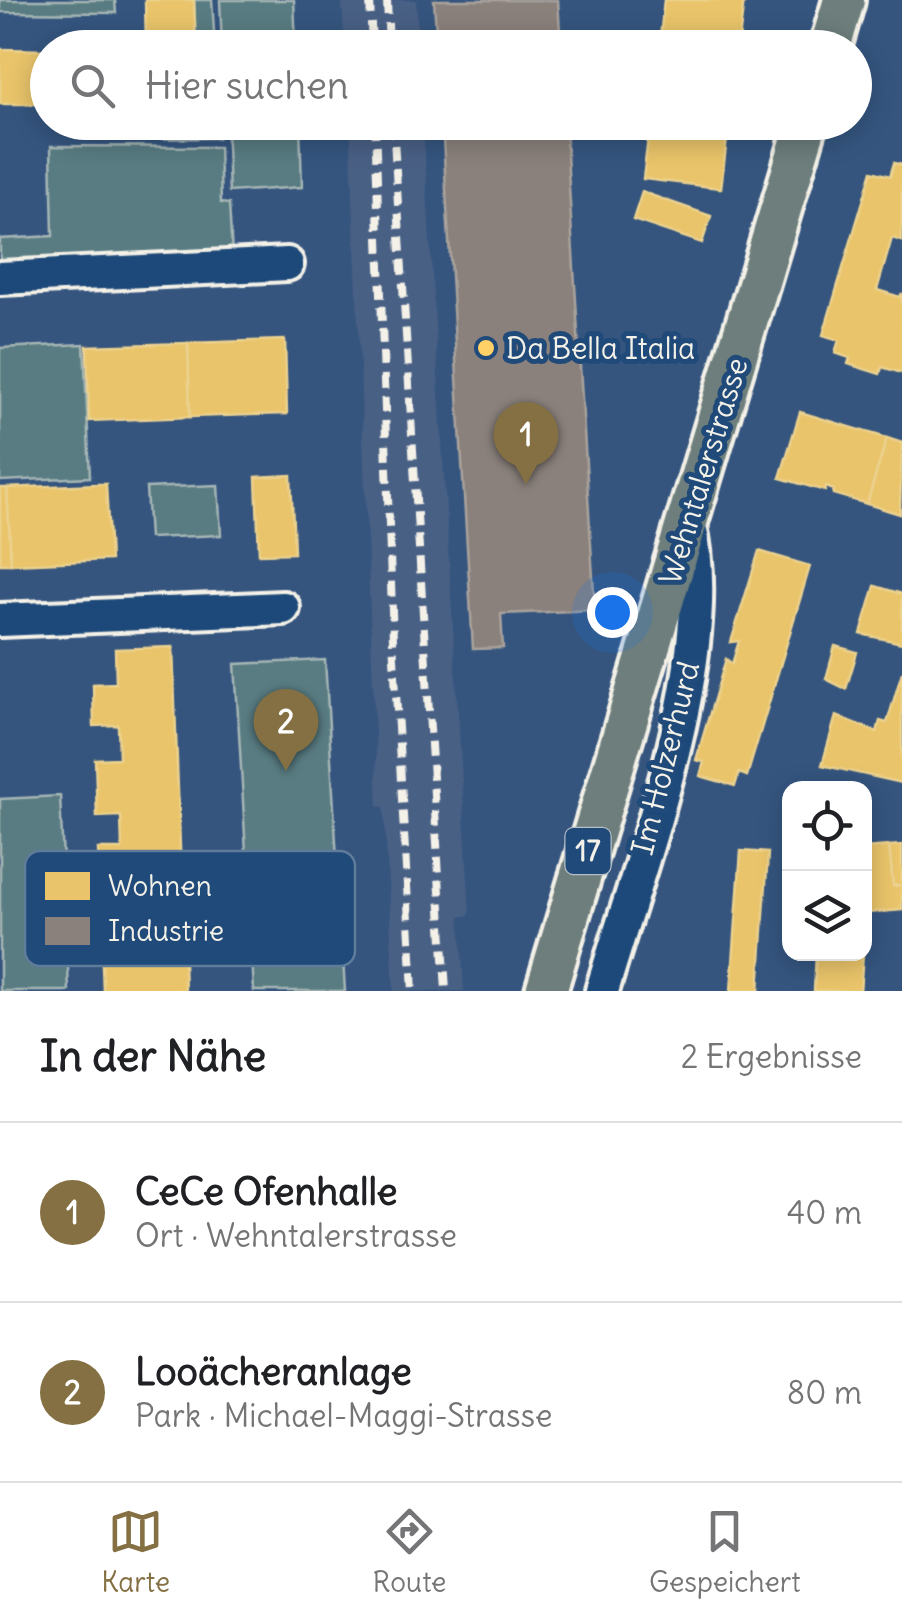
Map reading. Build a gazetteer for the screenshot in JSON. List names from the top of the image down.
{
  "streets": {
    "main road": ["Wehntalerstrasse", "17"],
    "street": ["Im Holzerhurd"]
  },
  "crossings": [
    ["Wehntalerstrasse", "Im Holzerhurd"]
  ],
  "places": ["Da Bella Italia"],
  "legend": ["Wohnen", "Industrie"],
  "page": {
    "search": "Hier suchen",
    "pins": ["1", "2"],
    "heading": ["In der Nähe", "2 Ergebnisse"],
    "list": [
      {
        "mark": "1",
        "name": "CeCe Ofenhalle",
        "note": "Ort · Wehntalerstrasse",
        "value": "40 m"
      },
      {
        "mark": "2",
        "name": "Looächeranlage",
        "note": "Park · Michael-Maggi-Strasse",
        "value": "80 m"
      }
    ],
    "nav": ["Karte", "Route", "Gespeichert"]
  }
}
